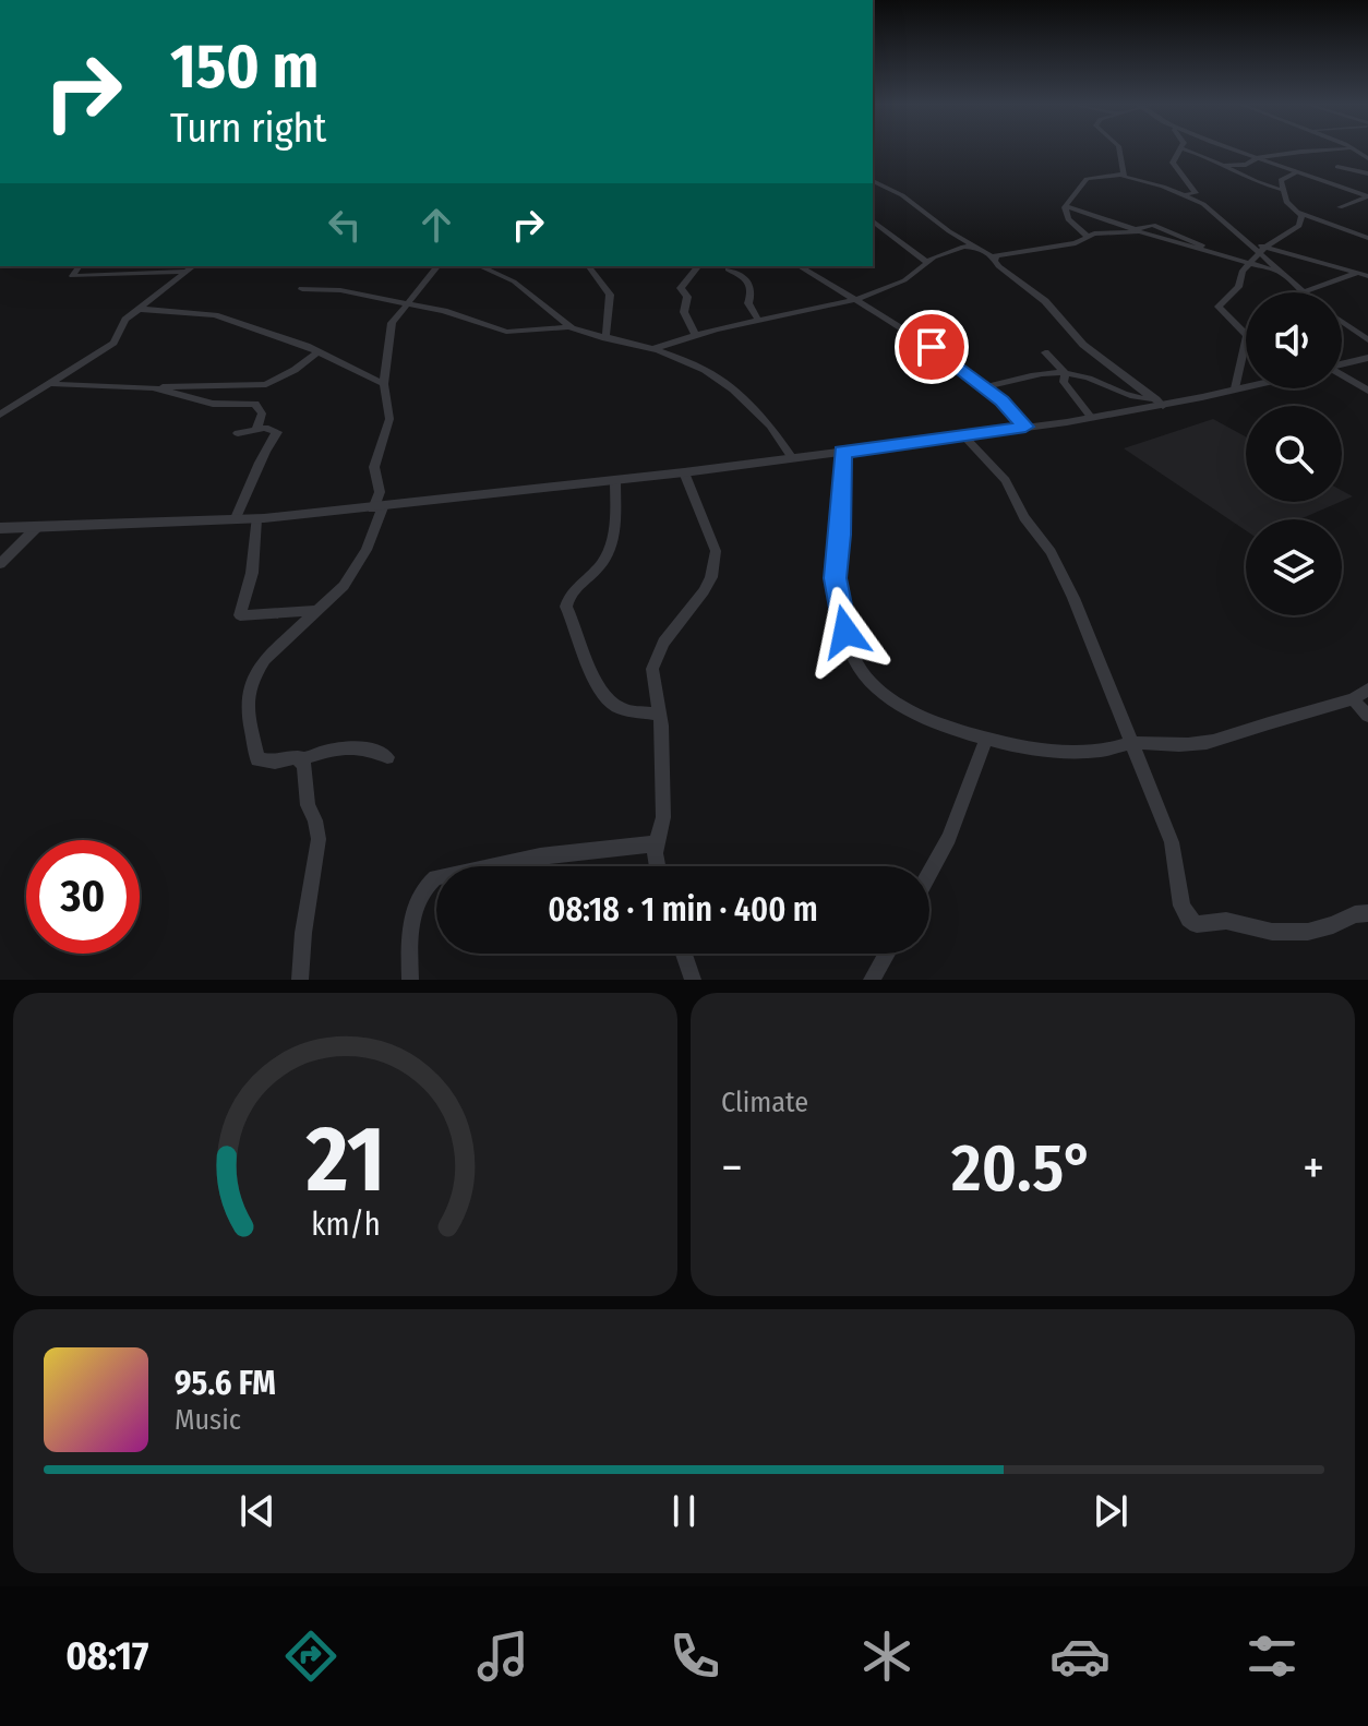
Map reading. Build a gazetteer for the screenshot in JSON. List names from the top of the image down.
{
  "page": {
    "turn": ["150 m", "Turn right"],
    "limit": "30",
    "trip": "08:18 · 1 min · 400 m",
    "tile": "Climate",
    "heat": ["−", "20.5°", "+"],
    "song": ["95.6 FM", "Music"],
    "tabs": "08:17",
    "gauge": ["21", "km/h"]
  }
}
